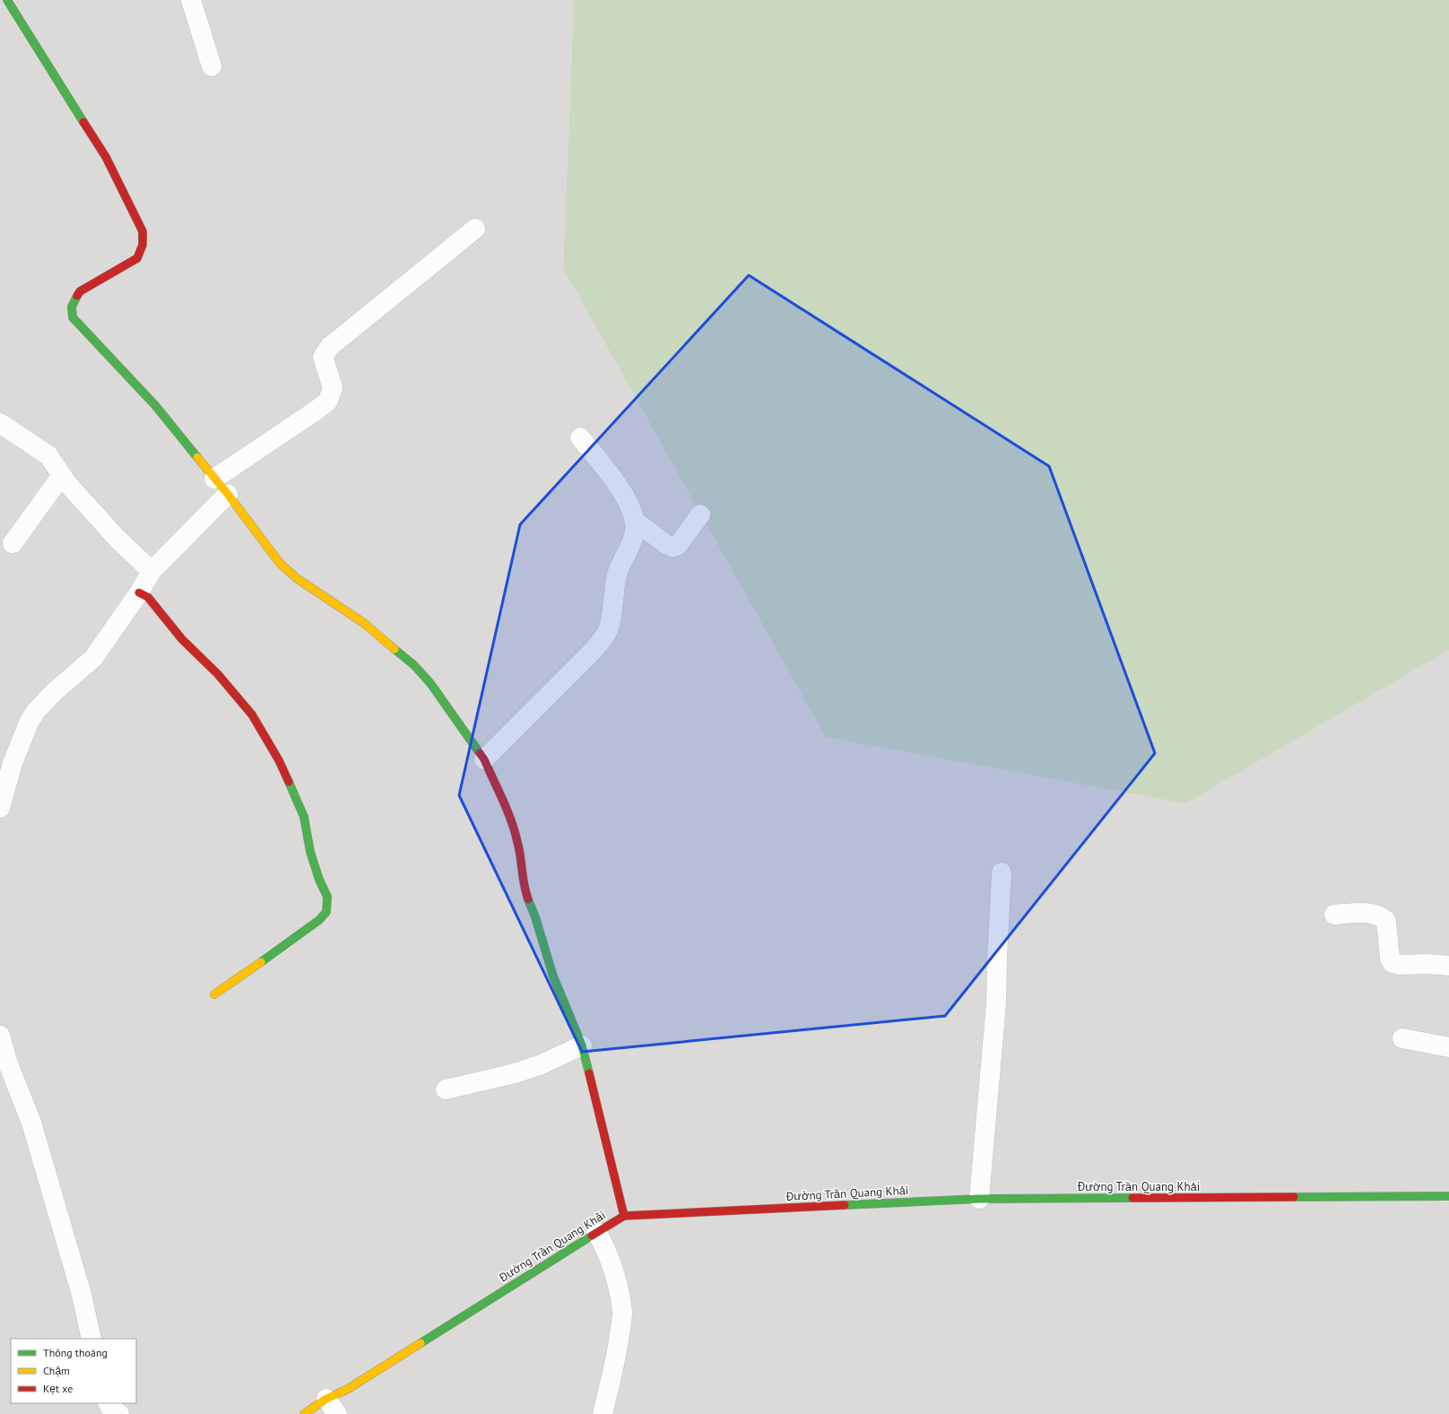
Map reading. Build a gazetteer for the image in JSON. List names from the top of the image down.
{
  "streets": {
    "street": ["Đường Trần Quang Khải"]
  },
  "legend": ["Thông thoáng", "Chậm", "Kẹt xe"]
}
